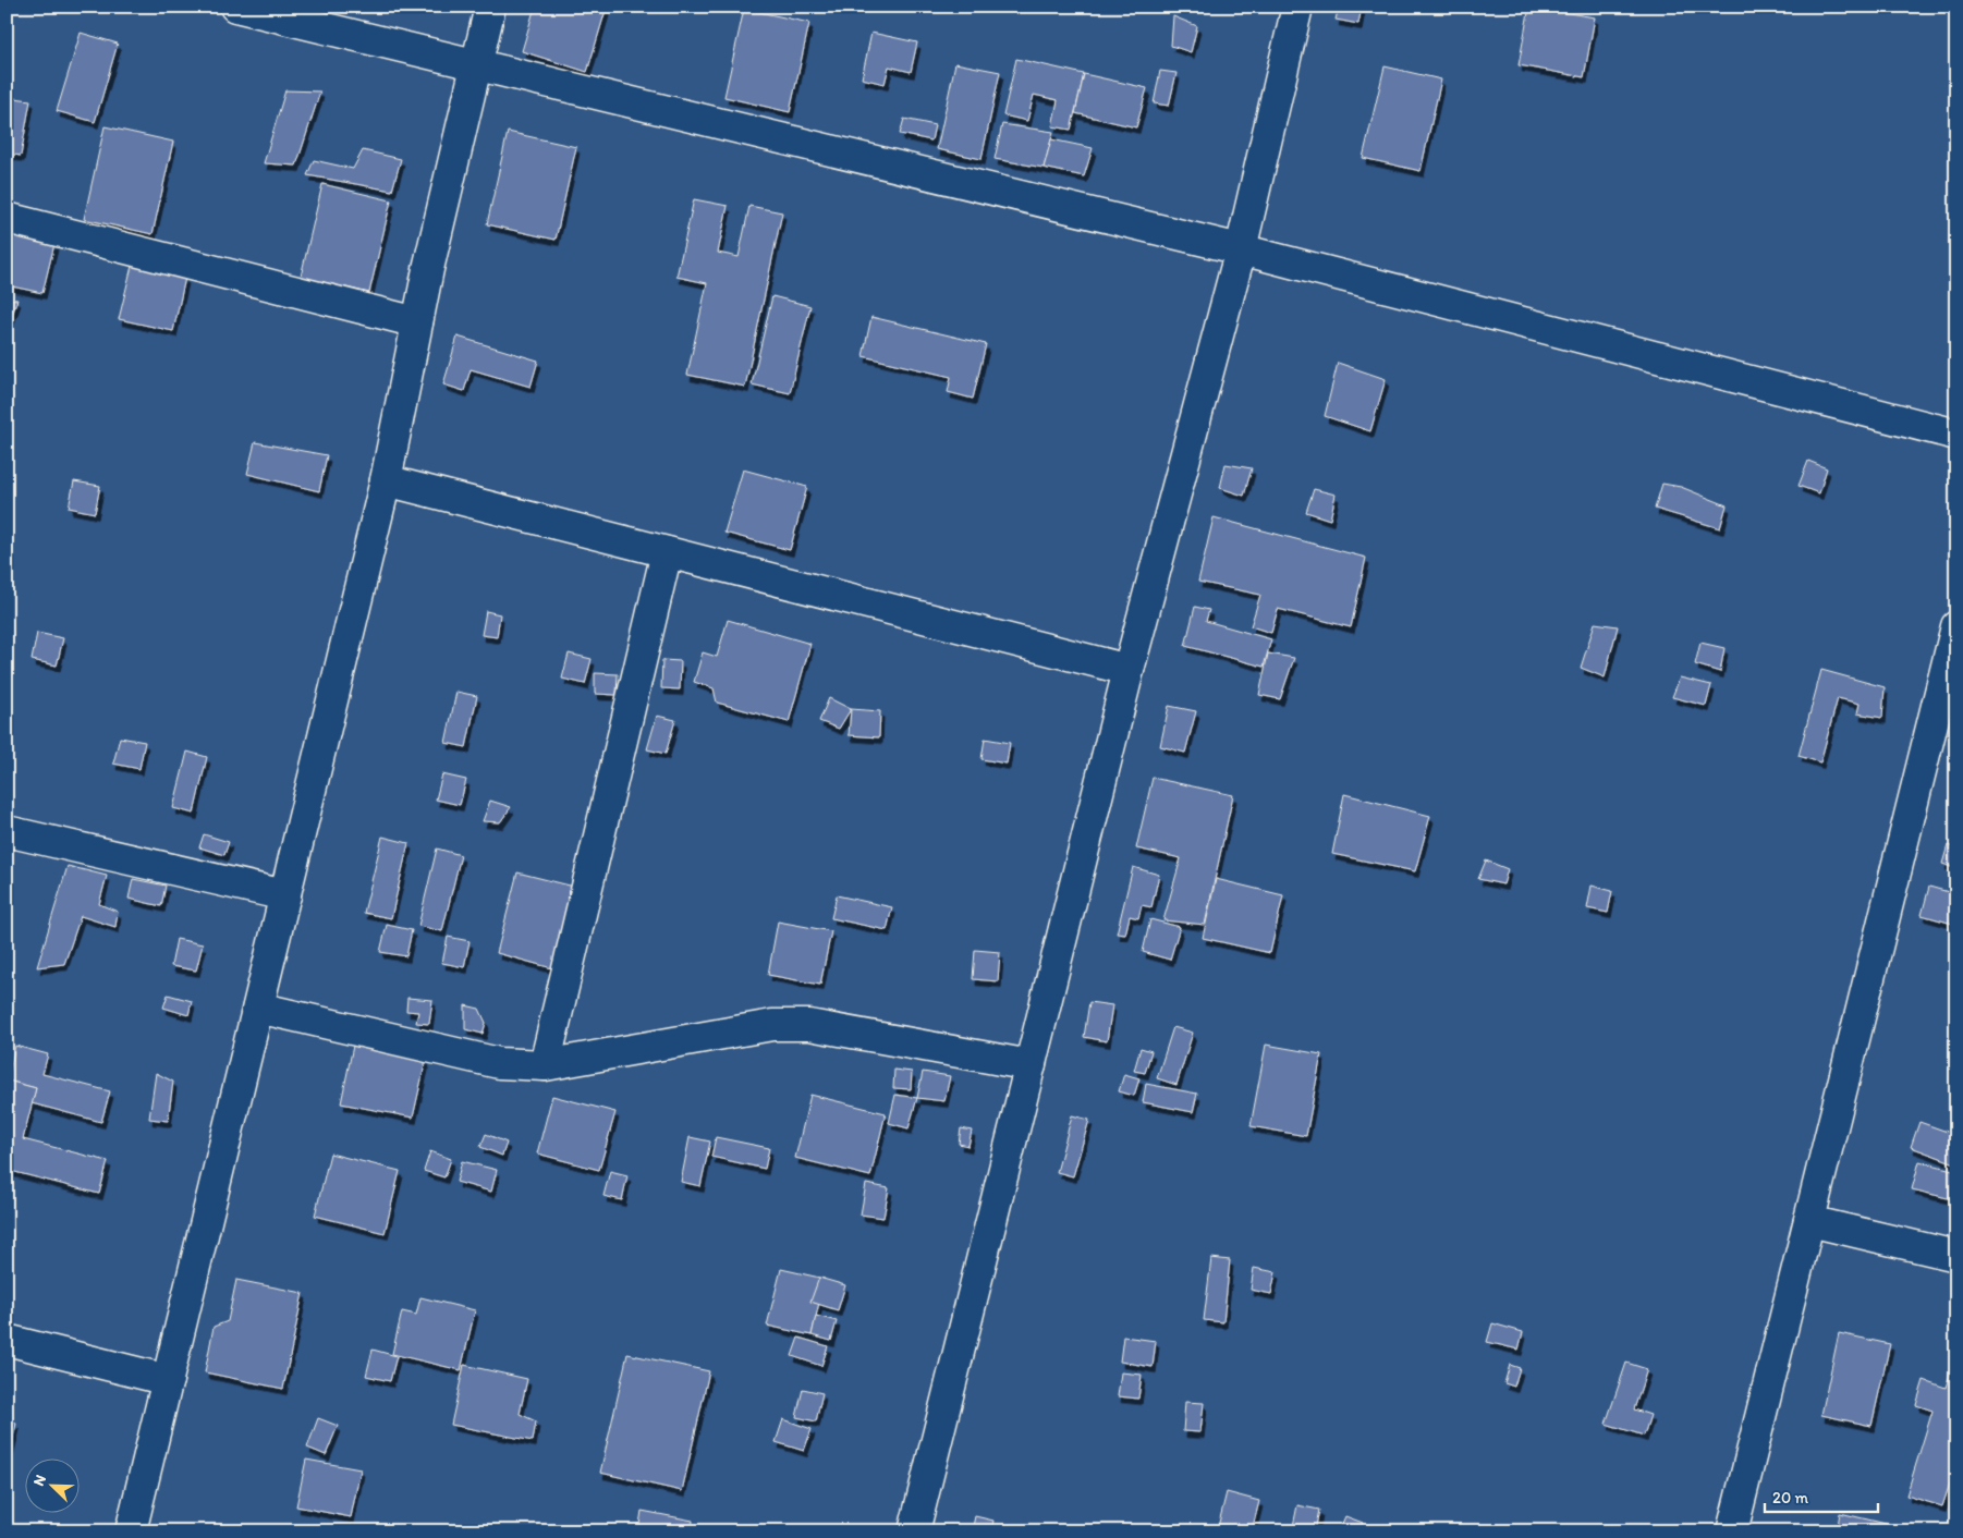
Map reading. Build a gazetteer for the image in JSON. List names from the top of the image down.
{
  "scale_bar": "20 m",
  "north": "top left"
}
